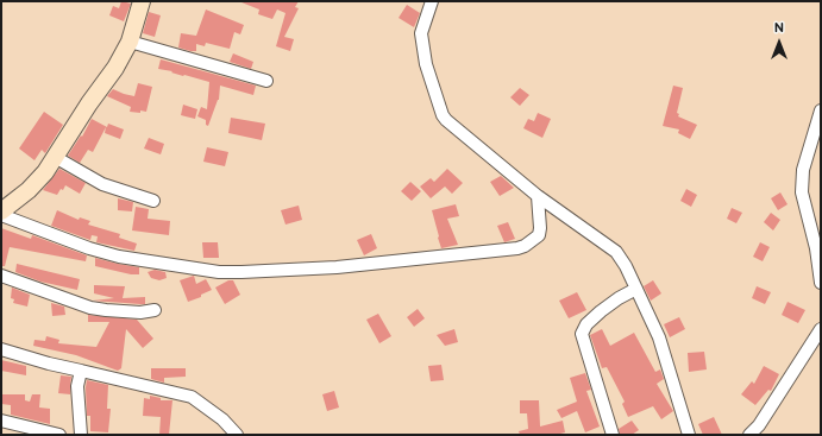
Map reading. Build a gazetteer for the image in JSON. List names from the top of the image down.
{
  "north": "top"
}
